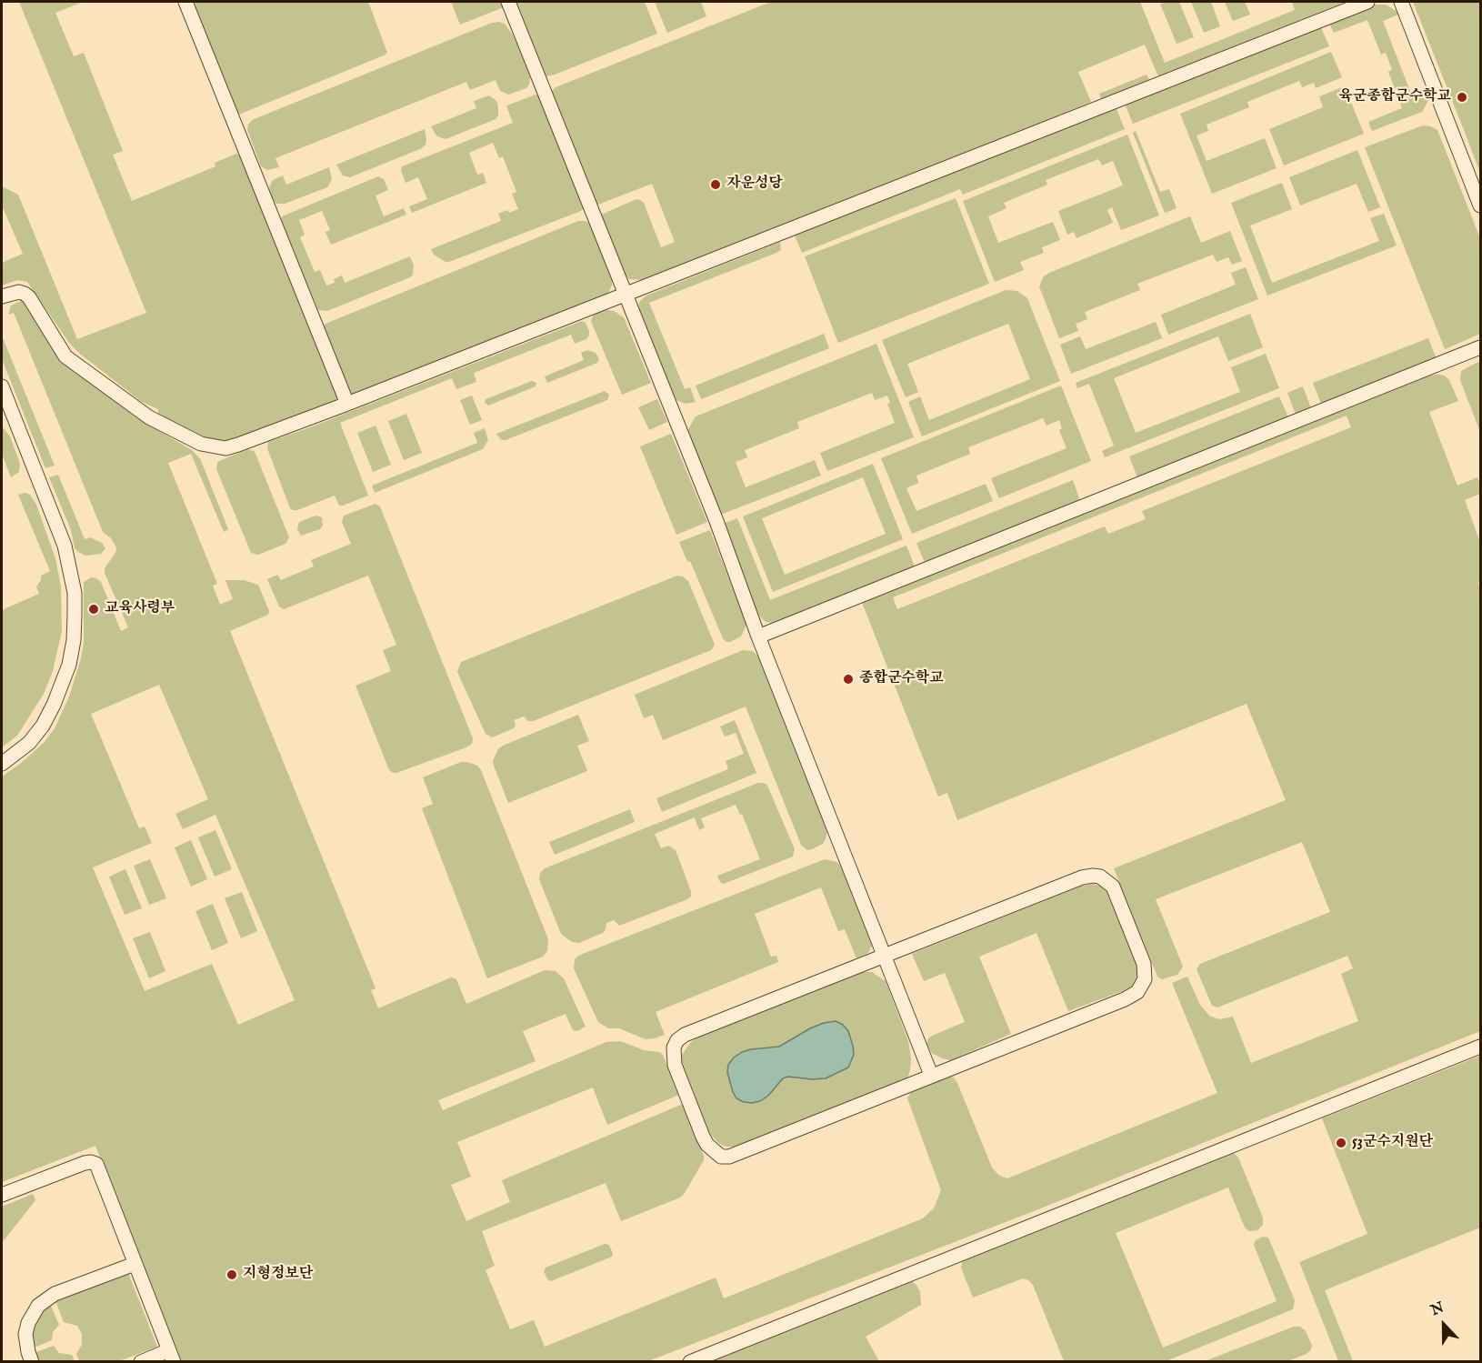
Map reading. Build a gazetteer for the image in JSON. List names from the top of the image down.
{
  "places": [
    "육군종합군수학교",
    "자운성당",
    "교육사령부",
    "종합군수학교",
    "53군수지원단",
    "지형정보단"
  ],
  "north": "top"
}
